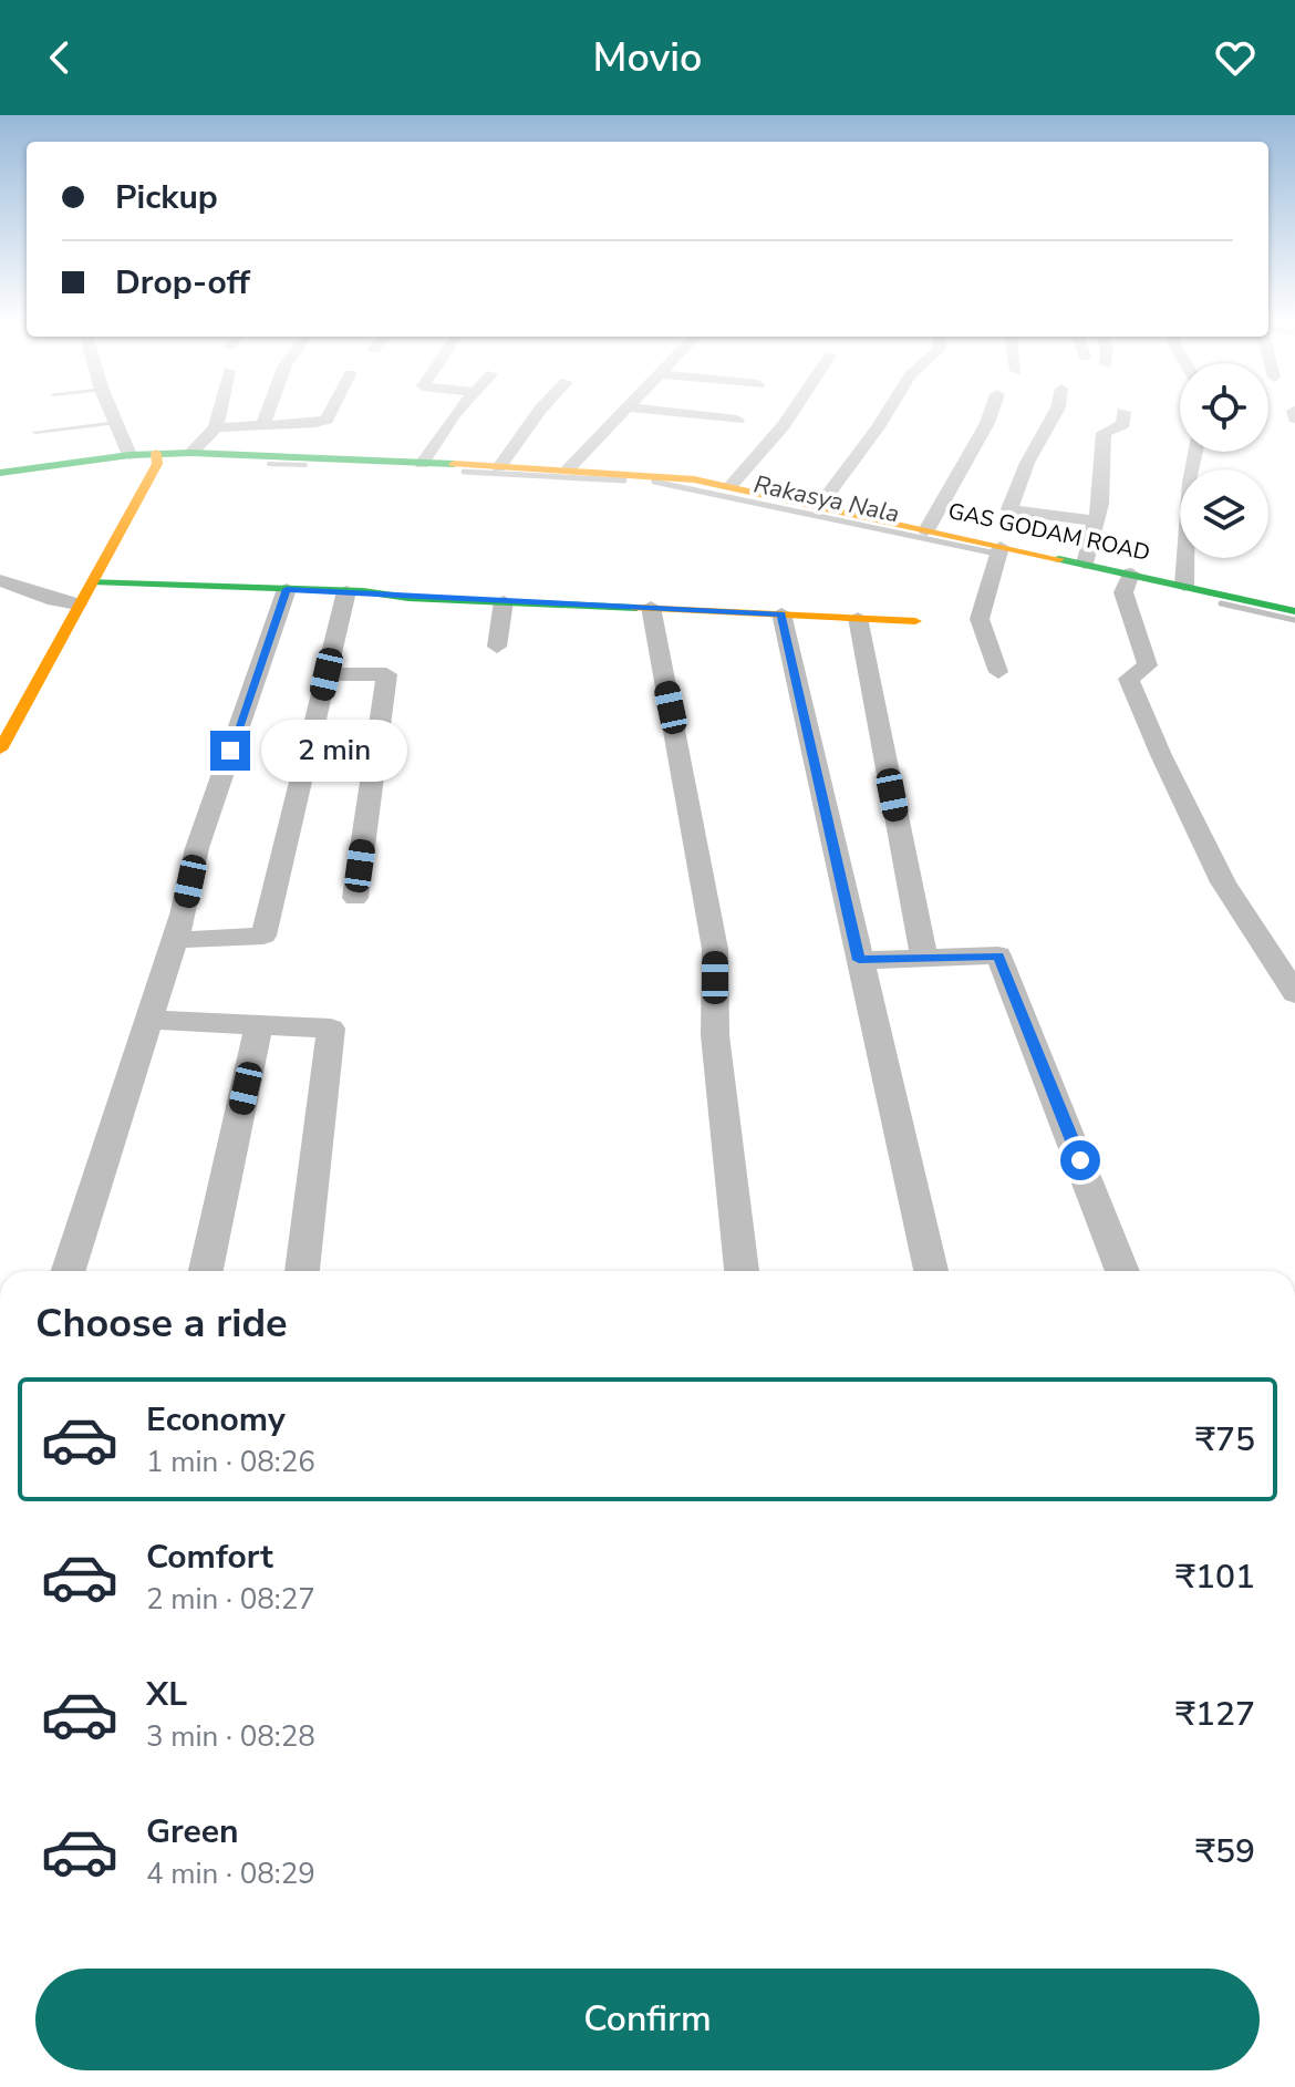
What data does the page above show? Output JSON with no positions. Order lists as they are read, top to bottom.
{
  "streets": {
    "main road": ["GAS GODAM ROAD"]
  },
  "water": ["Rakasya Nala"],
  "page": {
    "header": "Movio",
    "banner": ["Pickup", "Drop-off"],
    "bubble": "2 min",
    "heading": "Choose a ride",
    "list": [
      {
        "name": "Economy",
        "note": "1 min · 08:26",
        "value": "₹75"
      },
      {
        "name": "Comfort",
        "note": "2 min · 08:27",
        "value": "₹101"
      },
      {
        "name": "XL",
        "note": "3 min · 08:28",
        "value": "₹127"
      },
      {
        "name": "Green",
        "note": "4 min · 08:29",
        "value": "₹59"
      }
    ],
    "buttons": "Confirm"
  }
}
